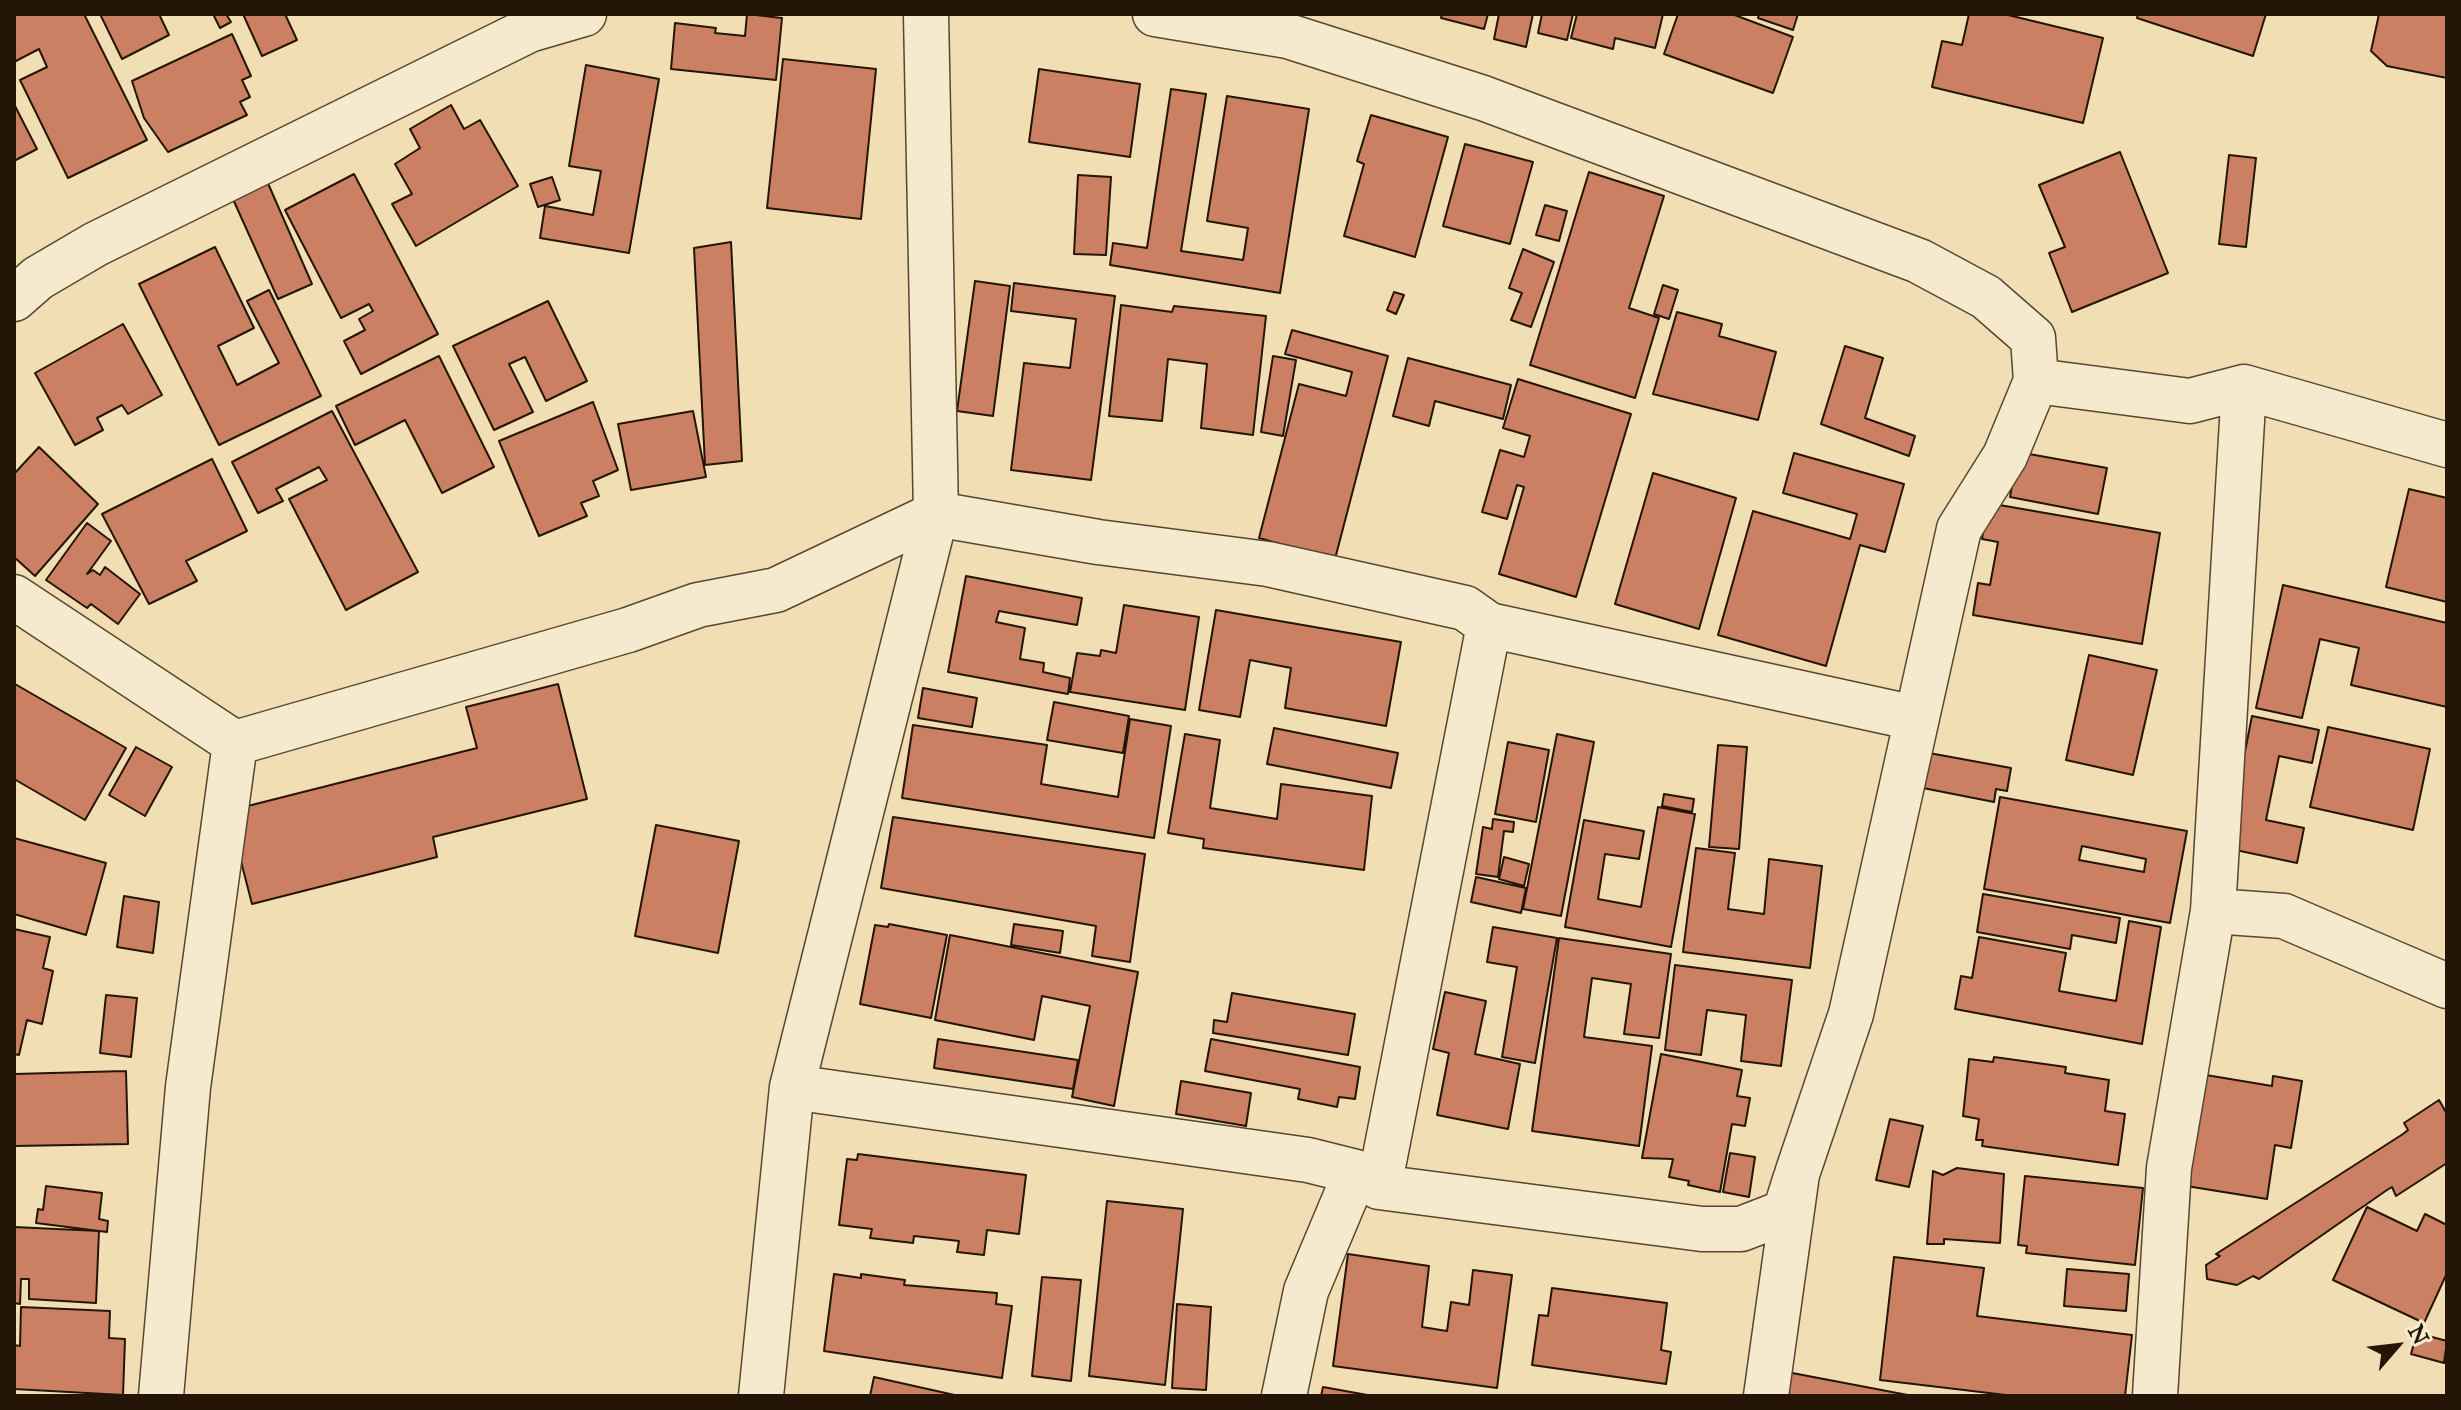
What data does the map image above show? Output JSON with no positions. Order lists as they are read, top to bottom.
{
  "north": "top right"
}
